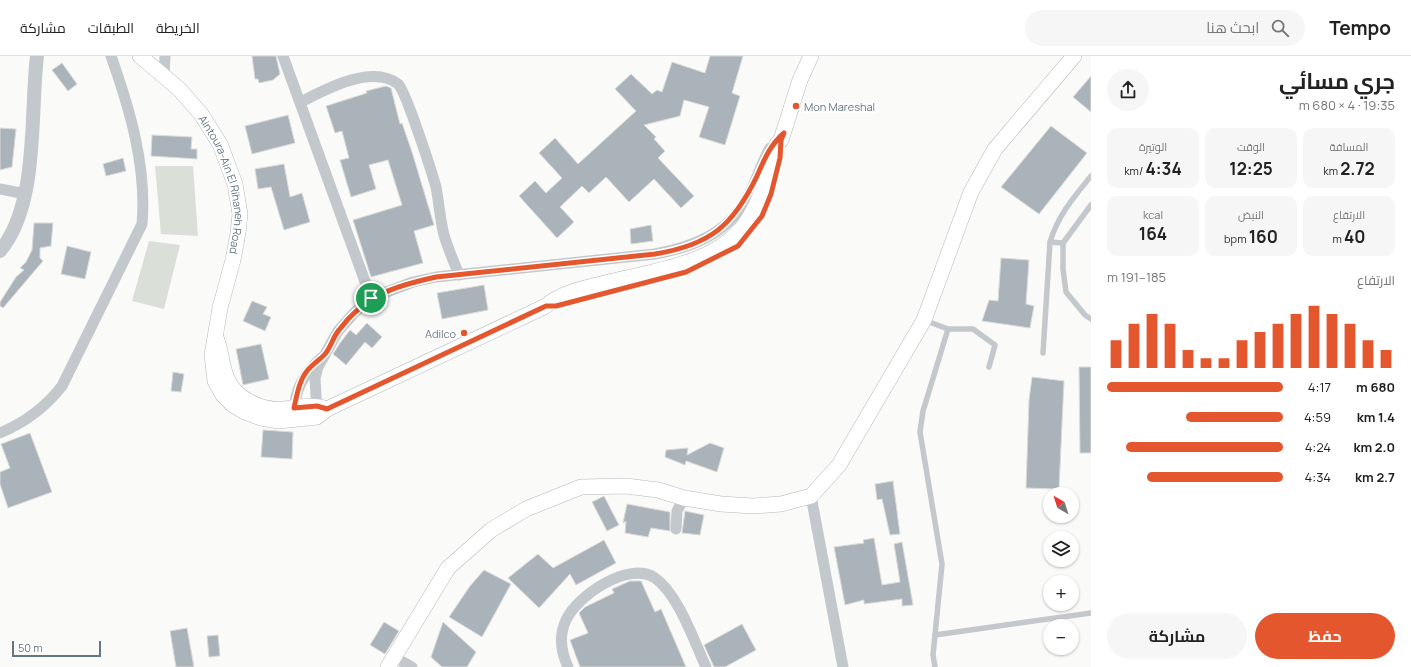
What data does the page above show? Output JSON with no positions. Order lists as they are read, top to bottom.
{
  "streets": {
    "main road": ["Aintoura-Ain El Rihaneh Road"]
  },
  "places": ["Mon Mareshal", "Adilco"],
  "scale_bar": "50 m",
  "north": "top left",
  "page": {
    "header": "Tempo",
    "search": "ابحث هنا",
    "nav": ["الخريطة", "الطبقات", "مشاركة"],
    "heading": ["جري مسائي", "19:35 · 4 × 680 m"],
    "stats": [
      ["المسافة", "2.72 km"],
      ["الوقت", "12:25"],
      ["الوتيرة", "4:34 /km"],
      ["الارتفاع", "40 m"],
      ["النبض", "160 bpm"],
      ["kcal", "164"]
    ],
    "chart": ["الارتفاع", "185–191 m"],
    "list": [
      {
        "name": "680 m",
        "note": "4:17"
      },
      {
        "name": "1.4 km",
        "note": "4:59"
      },
      {
        "name": "2.0 km",
        "note": "4:24"
      },
      {
        "name": "2.7 km",
        "note": "4:34"
      }
    ],
    "map_buttons": ["+", "−"],
    "buttons": ["حفظ", "مشاركة"],
    "scale": "50 m"
  }
}
